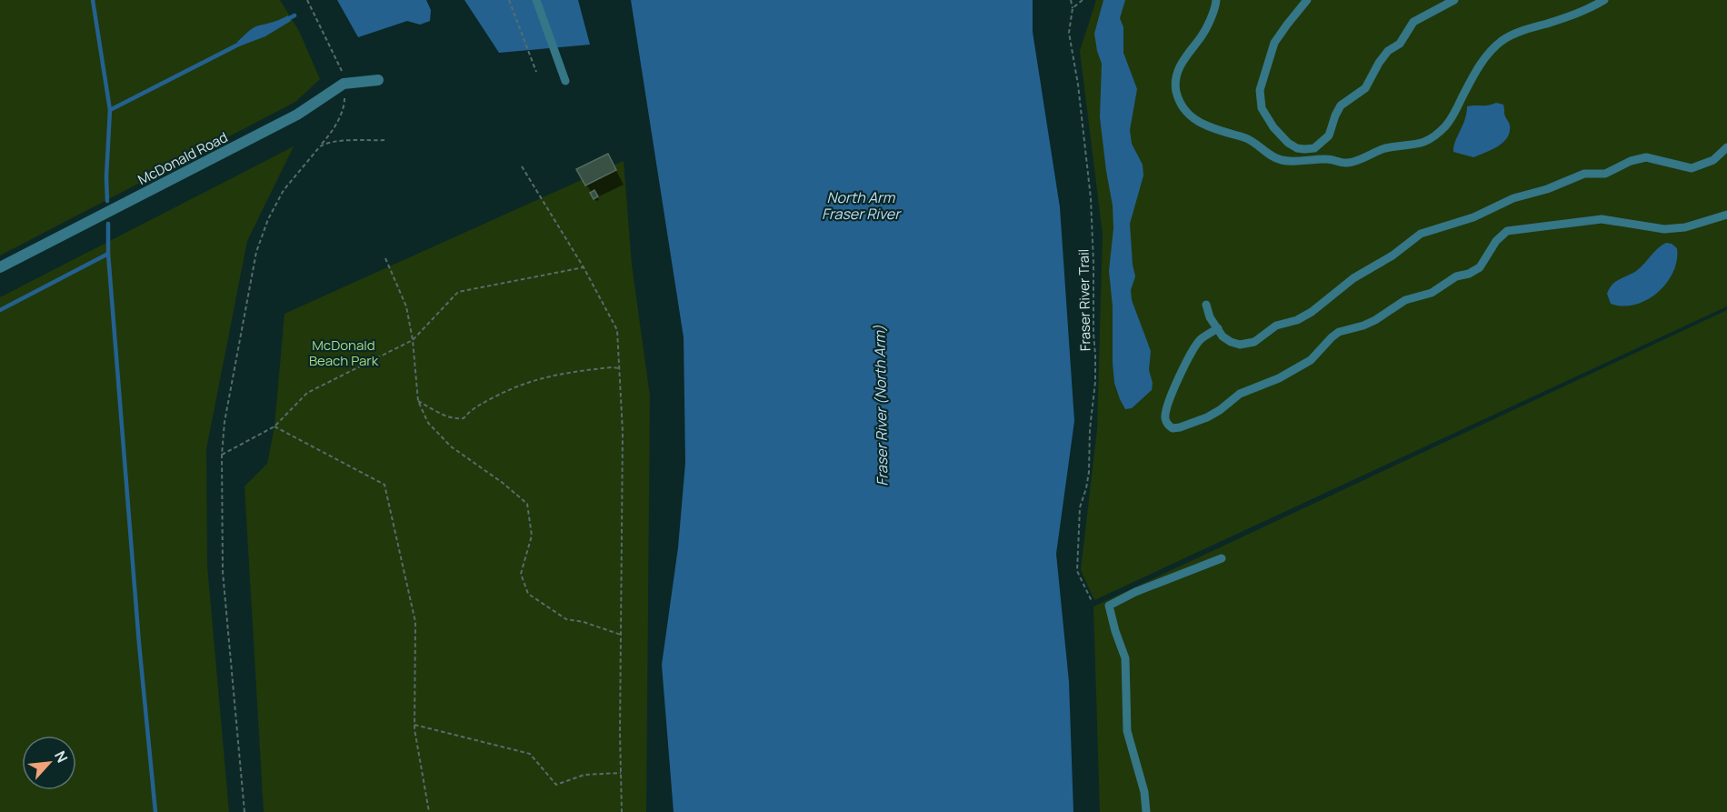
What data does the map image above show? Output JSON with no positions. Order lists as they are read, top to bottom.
{
  "streets": {
    "street": ["McDonald Road"],
    "path": ["Fraser River Trail"]
  },
  "water": ["North Arm Fraser River", "Fraser River (North Arm)"],
  "parks": ["McDonald Beach Park"],
  "north": "top right"
}
